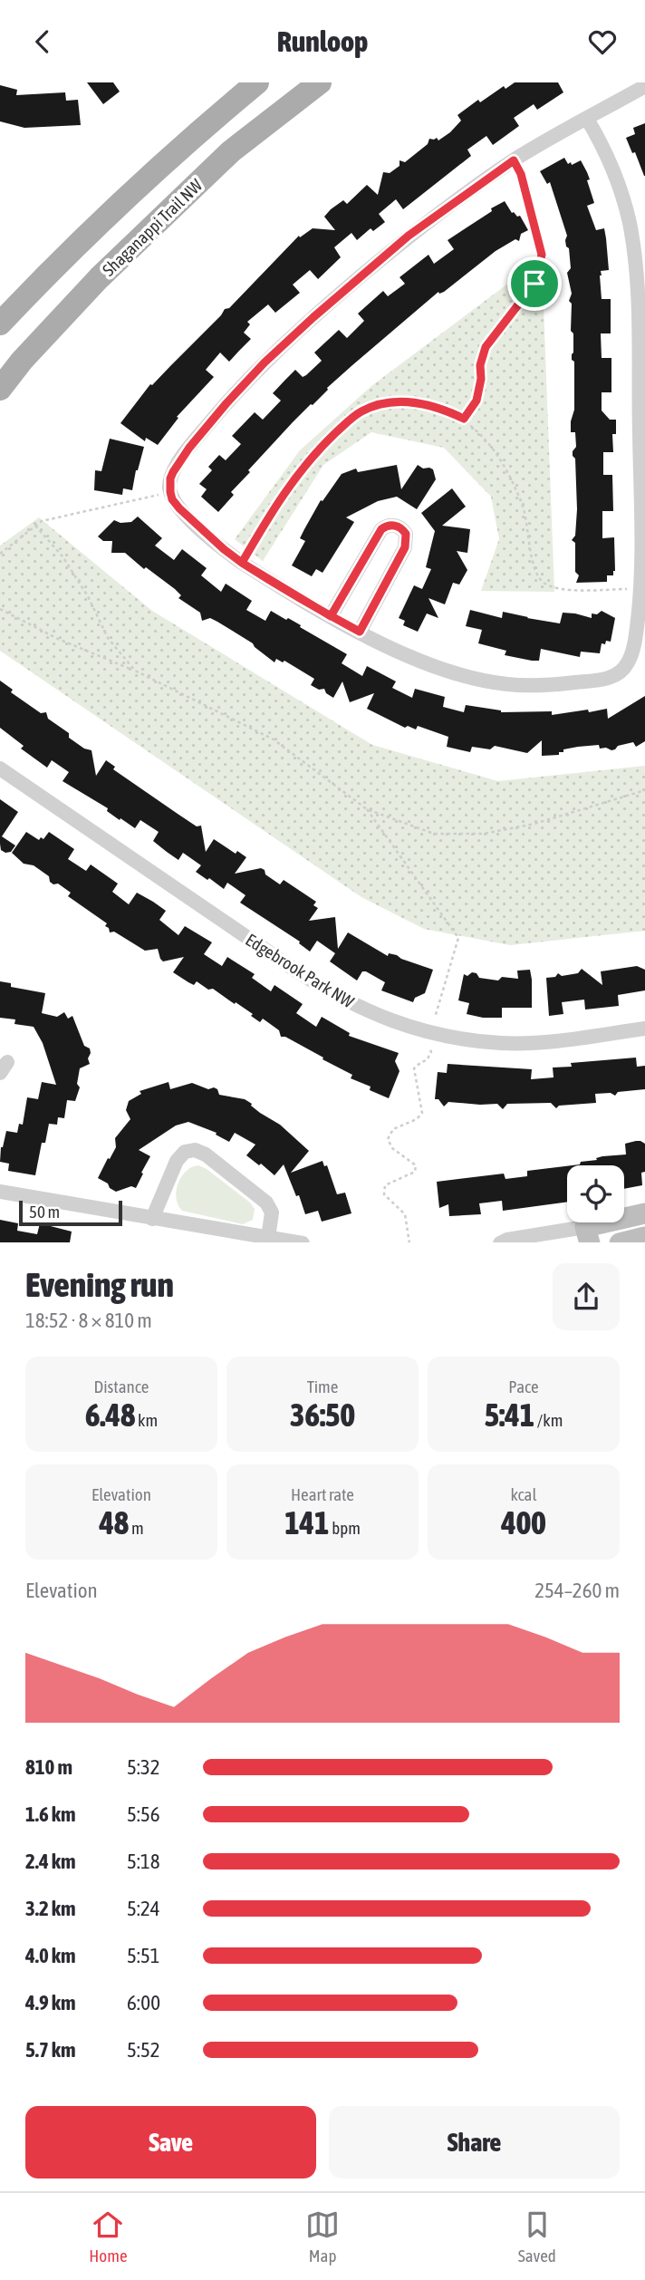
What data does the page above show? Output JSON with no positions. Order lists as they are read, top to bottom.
{
  "streets": {
    "main road": ["Shaganappi Trail NW"],
    "street": ["Edgebrook Park NW"]
  },
  "scale_bar": "50 m",
  "page": {
    "header": "Runloop",
    "scale": "50 m",
    "heading": ["Evening run", "18:52 · 8 × 810 m"],
    "stats": [
      ["Distance", "6.48 km"],
      ["Time", "36:50"],
      ["Pace", "5:41 /km"],
      ["Elevation", "48 m"],
      ["Heart rate", "141 bpm"],
      ["kcal", "400"]
    ],
    "chart": ["Elevation", "254–260 m"],
    "list": [
      {
        "name": "810 m",
        "note": "5:32"
      },
      {
        "name": "1.6 km",
        "note": "5:56"
      },
      {
        "name": "2.4 km",
        "note": "5:18"
      },
      {
        "name": "3.2 km",
        "note": "5:24"
      },
      {
        "name": "4.0 km",
        "note": "5:51"
      },
      {
        "name": "4.9 km",
        "note": "6:00"
      },
      {
        "name": "5.7 km",
        "note": "5:52"
      }
    ],
    "buttons": ["Save", "Share"],
    "tabs": ["Home", "Map", "Saved"]
  }
}
